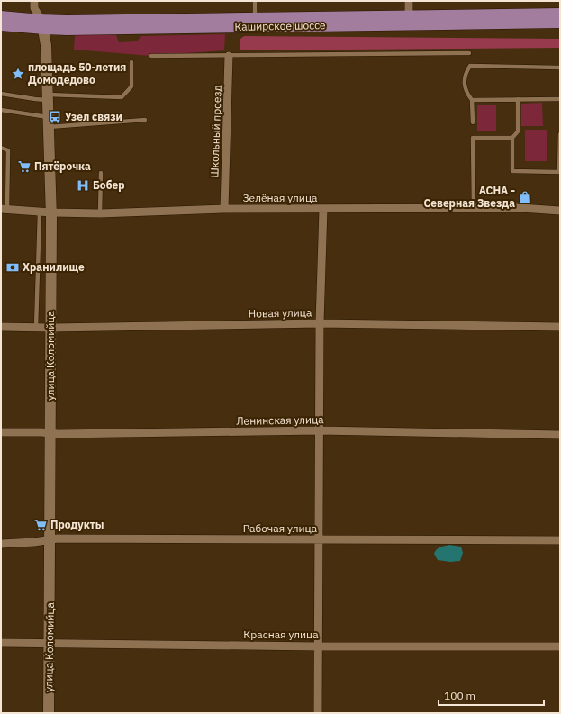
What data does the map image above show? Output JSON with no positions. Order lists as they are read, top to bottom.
{
  "streets": {
    "main road": ["Каширское шоссе", "улица Коломийца"],
    "street": [
      "Школьный проезд",
      "Зелёная улица",
      "Новая улица",
      "Ленинская улица",
      "Рабочая улица",
      "Красная улица"
    ]
  },
  "crossings": [
    ["Каширское шоссе", "улица Коломийца"],
    ["Школьный проезд", "Зелёная улица"],
    ["Зелёная улица", "улица Коломийца"],
    ["Новая улица", "улица Коломийца"],
    ["улица Коломийца", "Ленинская улица"],
    ["улица Коломийца", "Рабочая улица"],
    ["улица Коломийца", "Красная улица"]
  ],
  "places": {
    "place": ["площадь 50-летия Домодедово"],
    "bus stop": ["Узел связи"],
    "supermarket": ["Пятёрочка", "Продукты"],
    "hospital": ["Бобер"],
    "shop": ["АСНА - Северная Звезда"],
    "bank": ["Хранилище"]
  },
  "scale_bar": "100 m"
}
